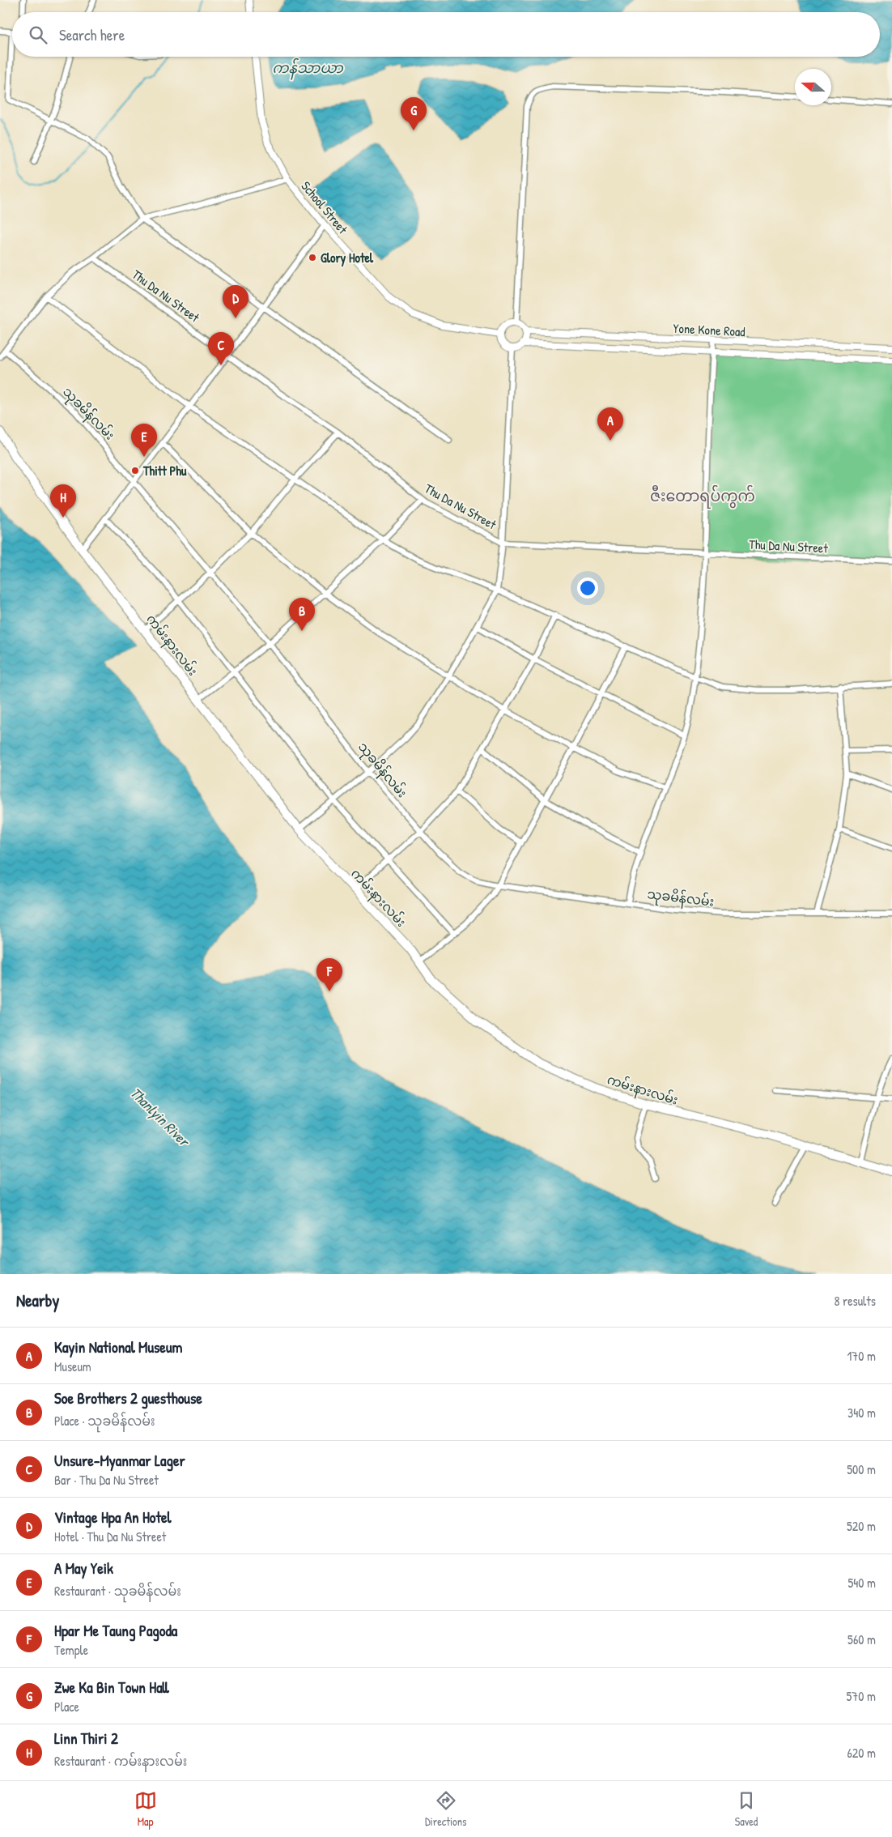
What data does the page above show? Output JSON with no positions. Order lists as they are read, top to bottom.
{
  "streets": {
    "main road": ["ကမ်းနားလမ်း"],
    "street": [
      "School Street",
      "Thu Da Nu Street",
      "Yone Kone Road",
      "သုခမိန်လမ်း"
    ]
  },
  "crossings": [
    ["School Street", "Yone Kone Road"]
  ],
  "districts": ["ဇီးတောရပ်ကွက်"],
  "water": ["ကန်သာယာ", "Thanlyin River"],
  "places": ["Glory Hotel", "Thitt Phu"],
  "north": "left",
  "page": {
    "search": "Search here",
    "pins": [
      "G",
      "D",
      "C",
      "A",
      "E",
      "H",
      "B",
      "F"
    ],
    "heading": ["Nearby", "8 results"],
    "list": [
      {
        "mark": "A",
        "name": "Kayin National Museum",
        "note": "Museum",
        "value": "170 m"
      },
      {
        "mark": "B",
        "name": "Soe Brothers 2 guesthouse",
        "note": "Place · သုခမိန်လမ်း",
        "value": "340 m"
      },
      {
        "mark": "C",
        "name": "Unsure-Myanmar Lager",
        "note": "Bar · Thu Da Nu Street",
        "value": "500 m"
      },
      {
        "mark": "D",
        "name": "Vintage Hpa An Hotel",
        "note": "Hotel · Thu Da Nu Street",
        "value": "520 m"
      },
      {
        "mark": "E",
        "name": "A May Yeik",
        "note": "Restaurant · သုခမိန်လမ်း",
        "value": "540 m"
      },
      {
        "mark": "F",
        "name": "Hpar Me Taung Pagoda",
        "note": "Temple",
        "value": "560 m"
      },
      {
        "mark": "G",
        "name": "Zwe Ka Bin Town Hall",
        "note": "Place",
        "value": "570 m"
      },
      {
        "mark": "H",
        "name": "Linn Thiri 2",
        "note": "Restaurant · ကမ်းနားလမ်း",
        "value": "620 m"
      }
    ],
    "nav": ["Map", "Directions", "Saved"]
  }
}
